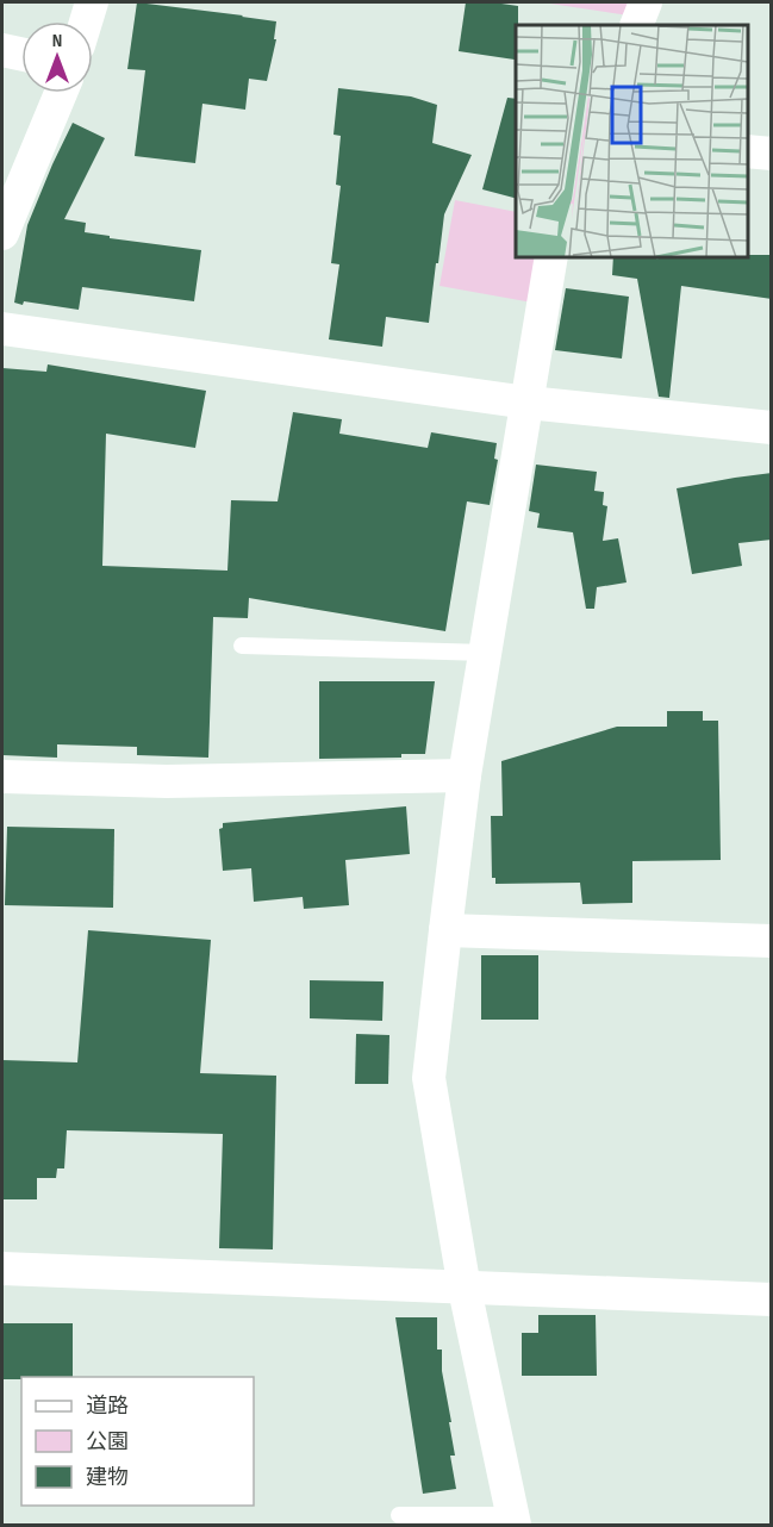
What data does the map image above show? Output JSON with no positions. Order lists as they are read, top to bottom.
{
  "legend": ["道路", "公園", "建物"],
  "north": "top"
}
